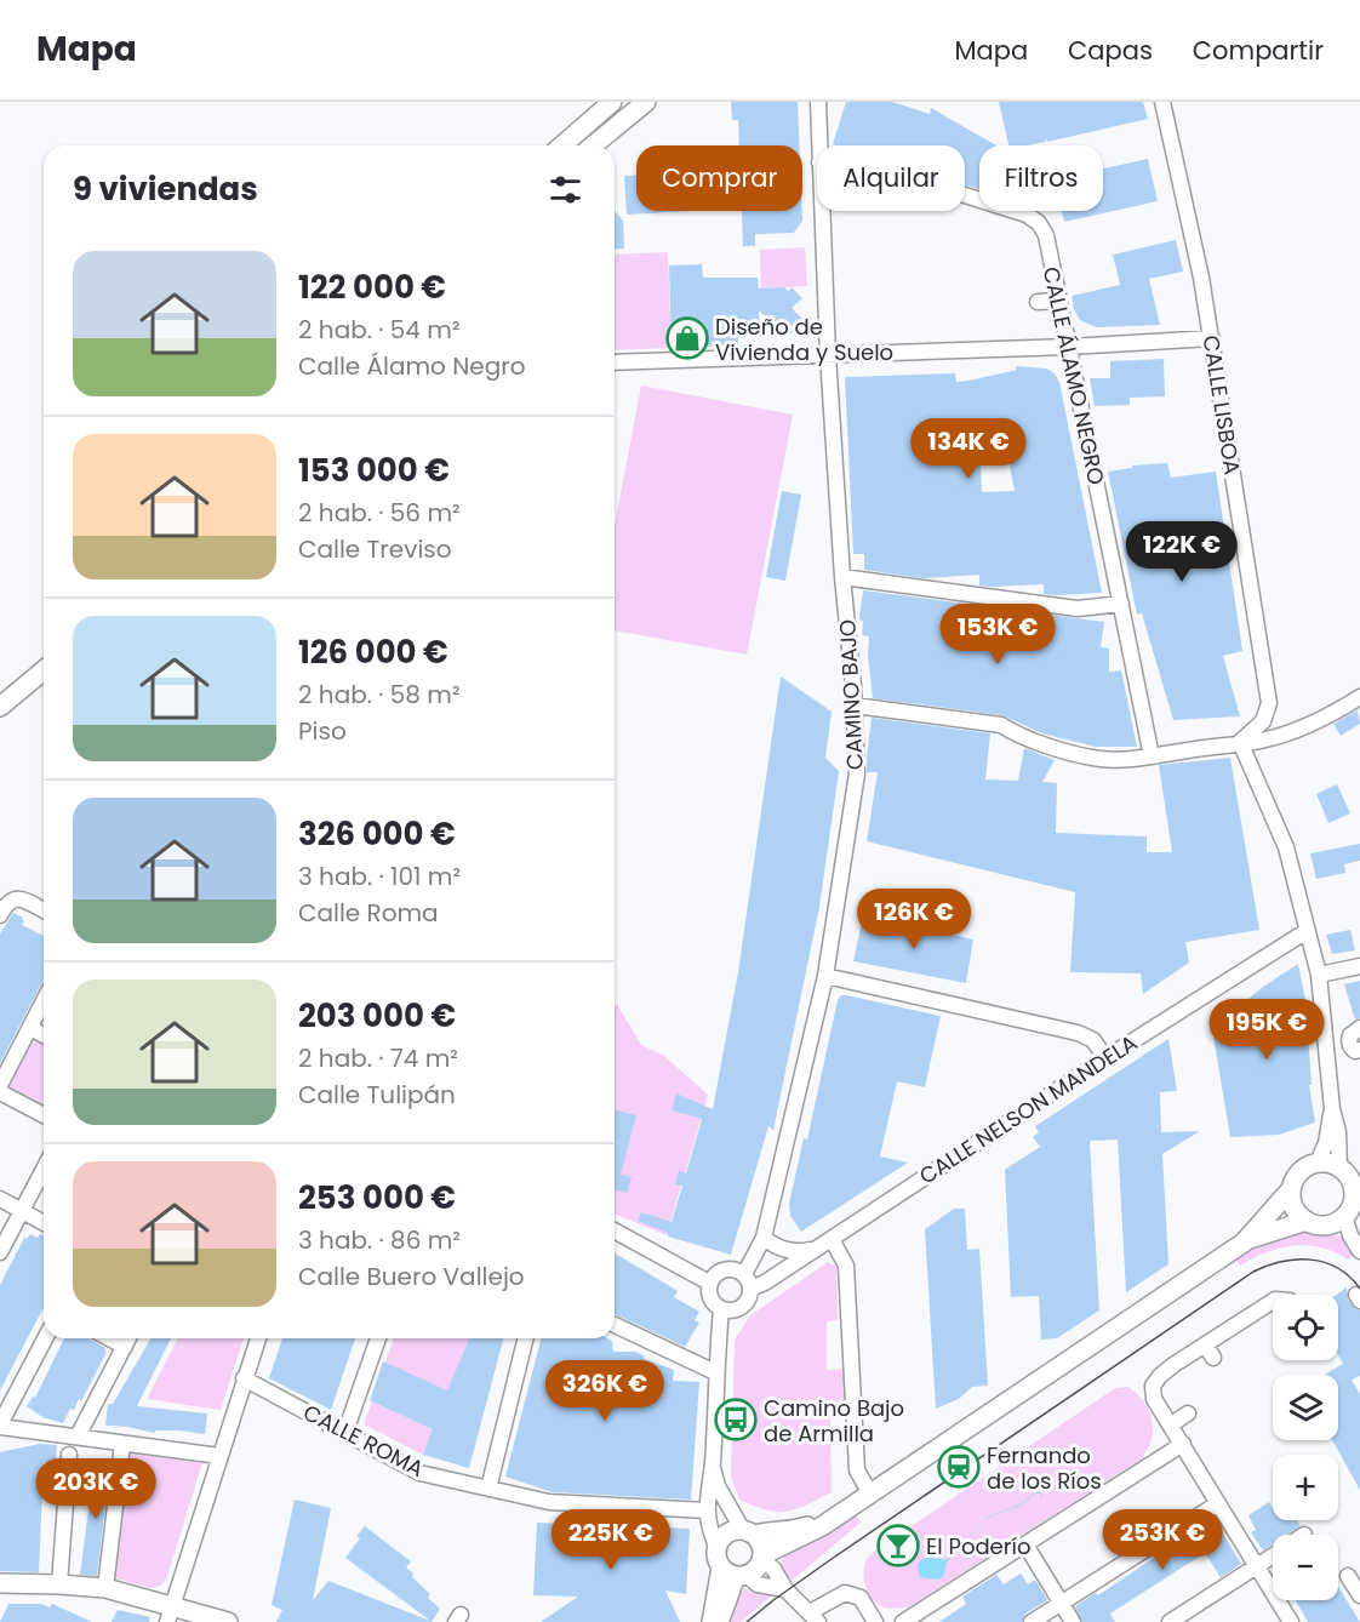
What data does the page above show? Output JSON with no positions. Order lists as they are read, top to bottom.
{
  "streets": {
    "street": [
      "CALLE ÁLAMO NEGRO",
      "CALLE LISBOA",
      "CAMINO BAJO",
      "CALLE NELSON MANDELA",
      "CALLE ROMA"
    ]
  },
  "crossings": [
    ["CAMINO BAJO", "CALLE NELSON MANDELA"]
  ],
  "places": {
    "shop": ["Diseño de Vivienda y Suelo"],
    "bus stop": ["Camino Bajo de Armilla"],
    "station": ["Fernando de los Ríos"],
    "bar": ["El Poderío"]
  },
  "page": {
    "header": "Mapa",
    "nav": ["Mapa", "Capas", "Compartir"],
    "chip": ["Comprar", "Alquilar", "Filtros"],
    "heading": "9 viviendas",
    "list": [
      {
        "name": "122 000 €",
        "note": "2 hab. · 54 m² · Calle Álamo Negro"
      },
      {
        "name": "153 000 €",
        "note": "2 hab. · 56 m² · Calle Treviso"
      },
      {
        "name": "126 000 €",
        "note": "2 hab. · 58 m² · Piso"
      },
      {
        "name": "326 000 €",
        "note": "3 hab. · 101 m² · Calle Roma"
      },
      {
        "name": "203 000 €",
        "note": "2 hab. · 74 m² · Calle Tulipán"
      },
      {
        "name": "253 000 €",
        "note": "3 hab. · 86 m² · Calle Buero Vallejo"
      }
    ],
    "price": [
      "134K €",
      "122K €",
      "153K €",
      "126K €",
      "195K €",
      "326K €",
      "203K €",
      "225K €",
      "253K €"
    ],
    "map_buttons": ["+", "−"]
  }
}
